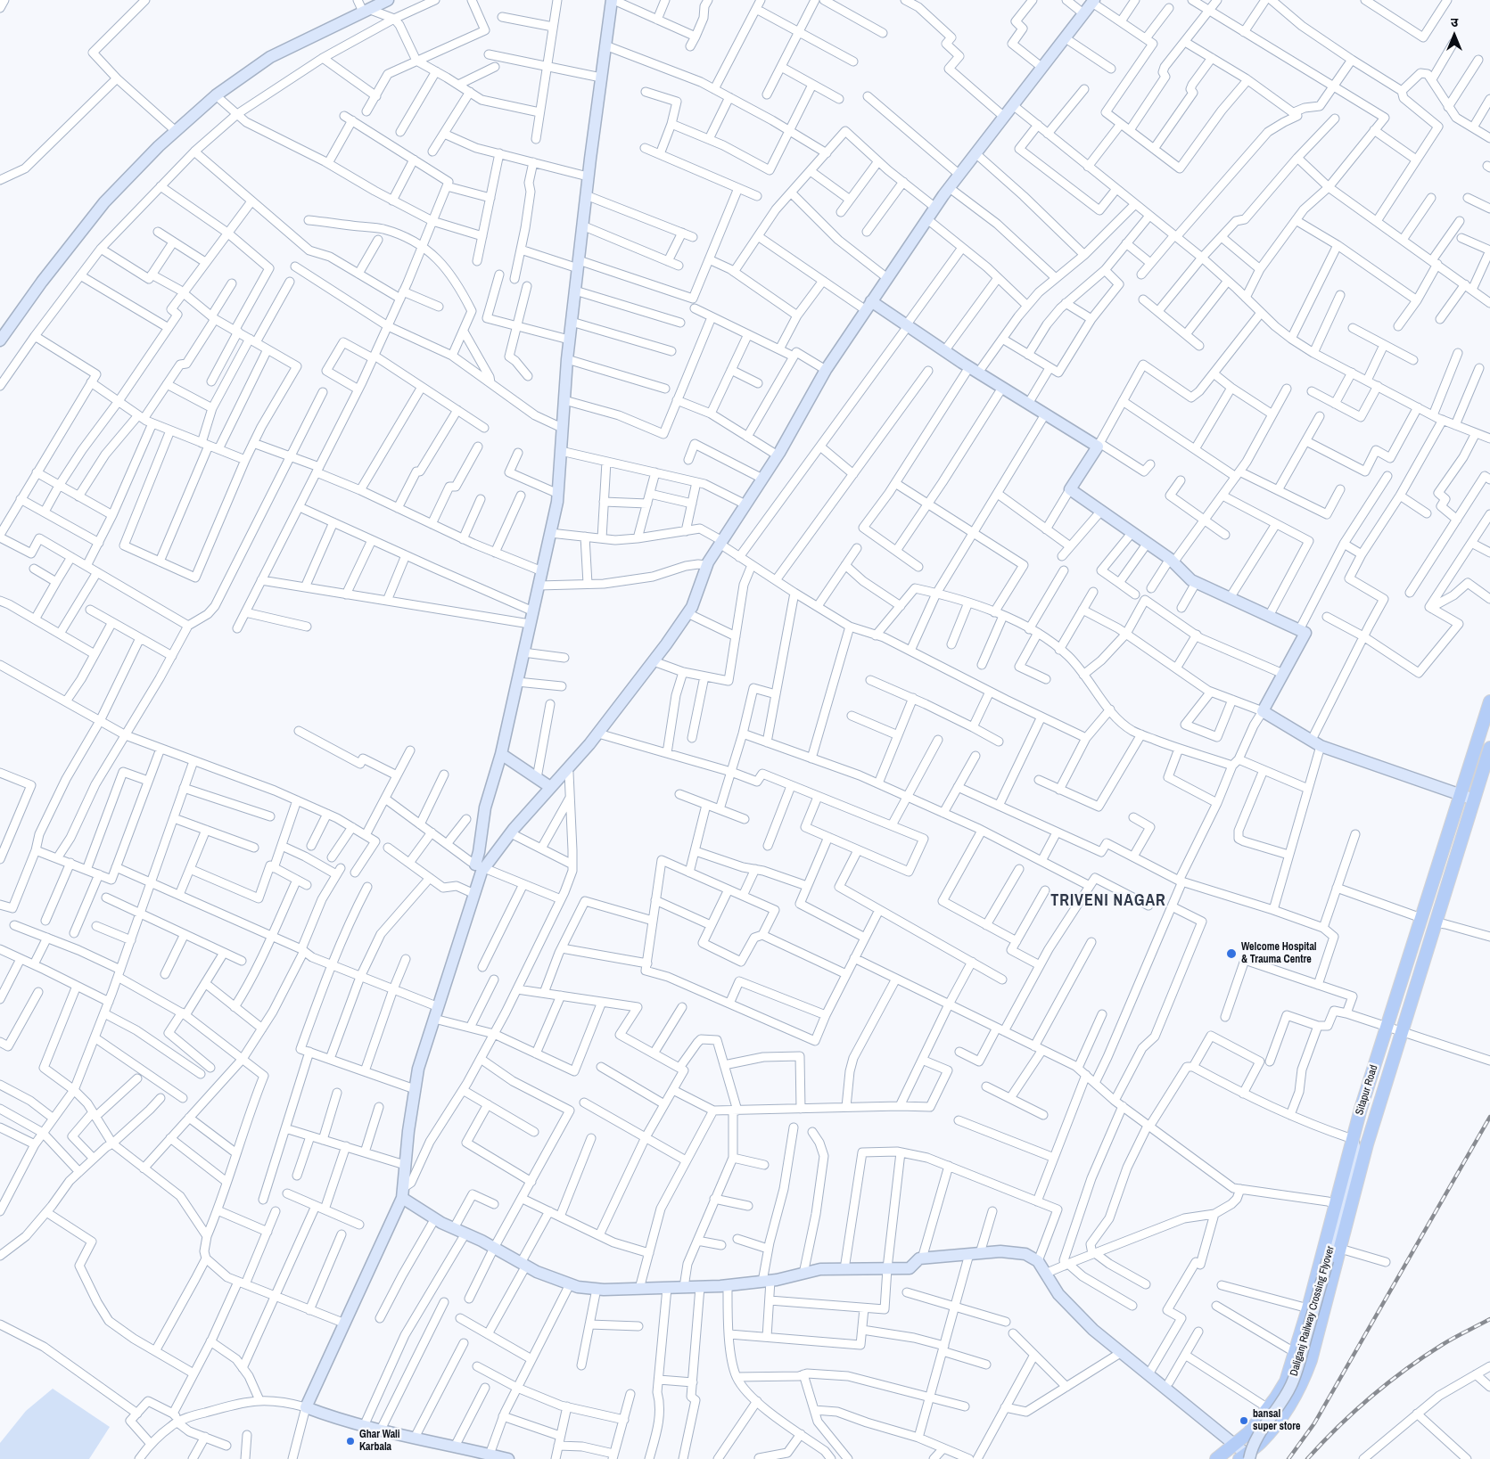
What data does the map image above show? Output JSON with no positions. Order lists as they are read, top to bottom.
{
  "streets": {
    "main road": ["Sitapur Road"],
    "street": ["Daliganj Railway Crossing Flyover"]
  },
  "crossings": [
    ["Sitapur Road", "Daliganj Railway Crossing Flyover"]
  ],
  "districts": ["TRIVENI NAGAR"],
  "places": ["Welcome Hospital & Trauma Centre", "bansal super store", "Ghar Wali Karbala"],
  "north": "top"
}
